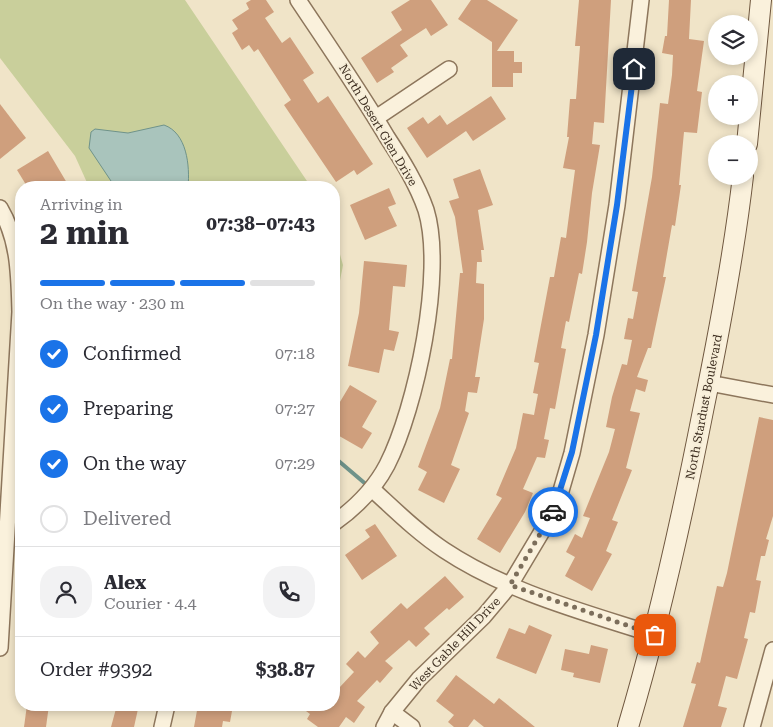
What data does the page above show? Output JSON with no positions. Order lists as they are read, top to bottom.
{
  "streets": {
    "street": ["North Desert Glen Drive", "North Stardust Boulevard", "West Gable Hill Drive"]
  },
  "page": {
    "map_buttons": ["+", "−"],
    "heading": ["2 min", "Arriving in", "07:38–07:43"],
    "panel": [
      "Alex",
      "Courier · 4.4",
      "Order #9392",
      "$38.87"
    ],
    "bar": "On the way · 230 m",
    "list": [
      ["Confirmed", "07:18"],
      ["Preparing", "07:27"],
      ["On the way", "07:29"],
      "Delivered"
    ]
  }
}
